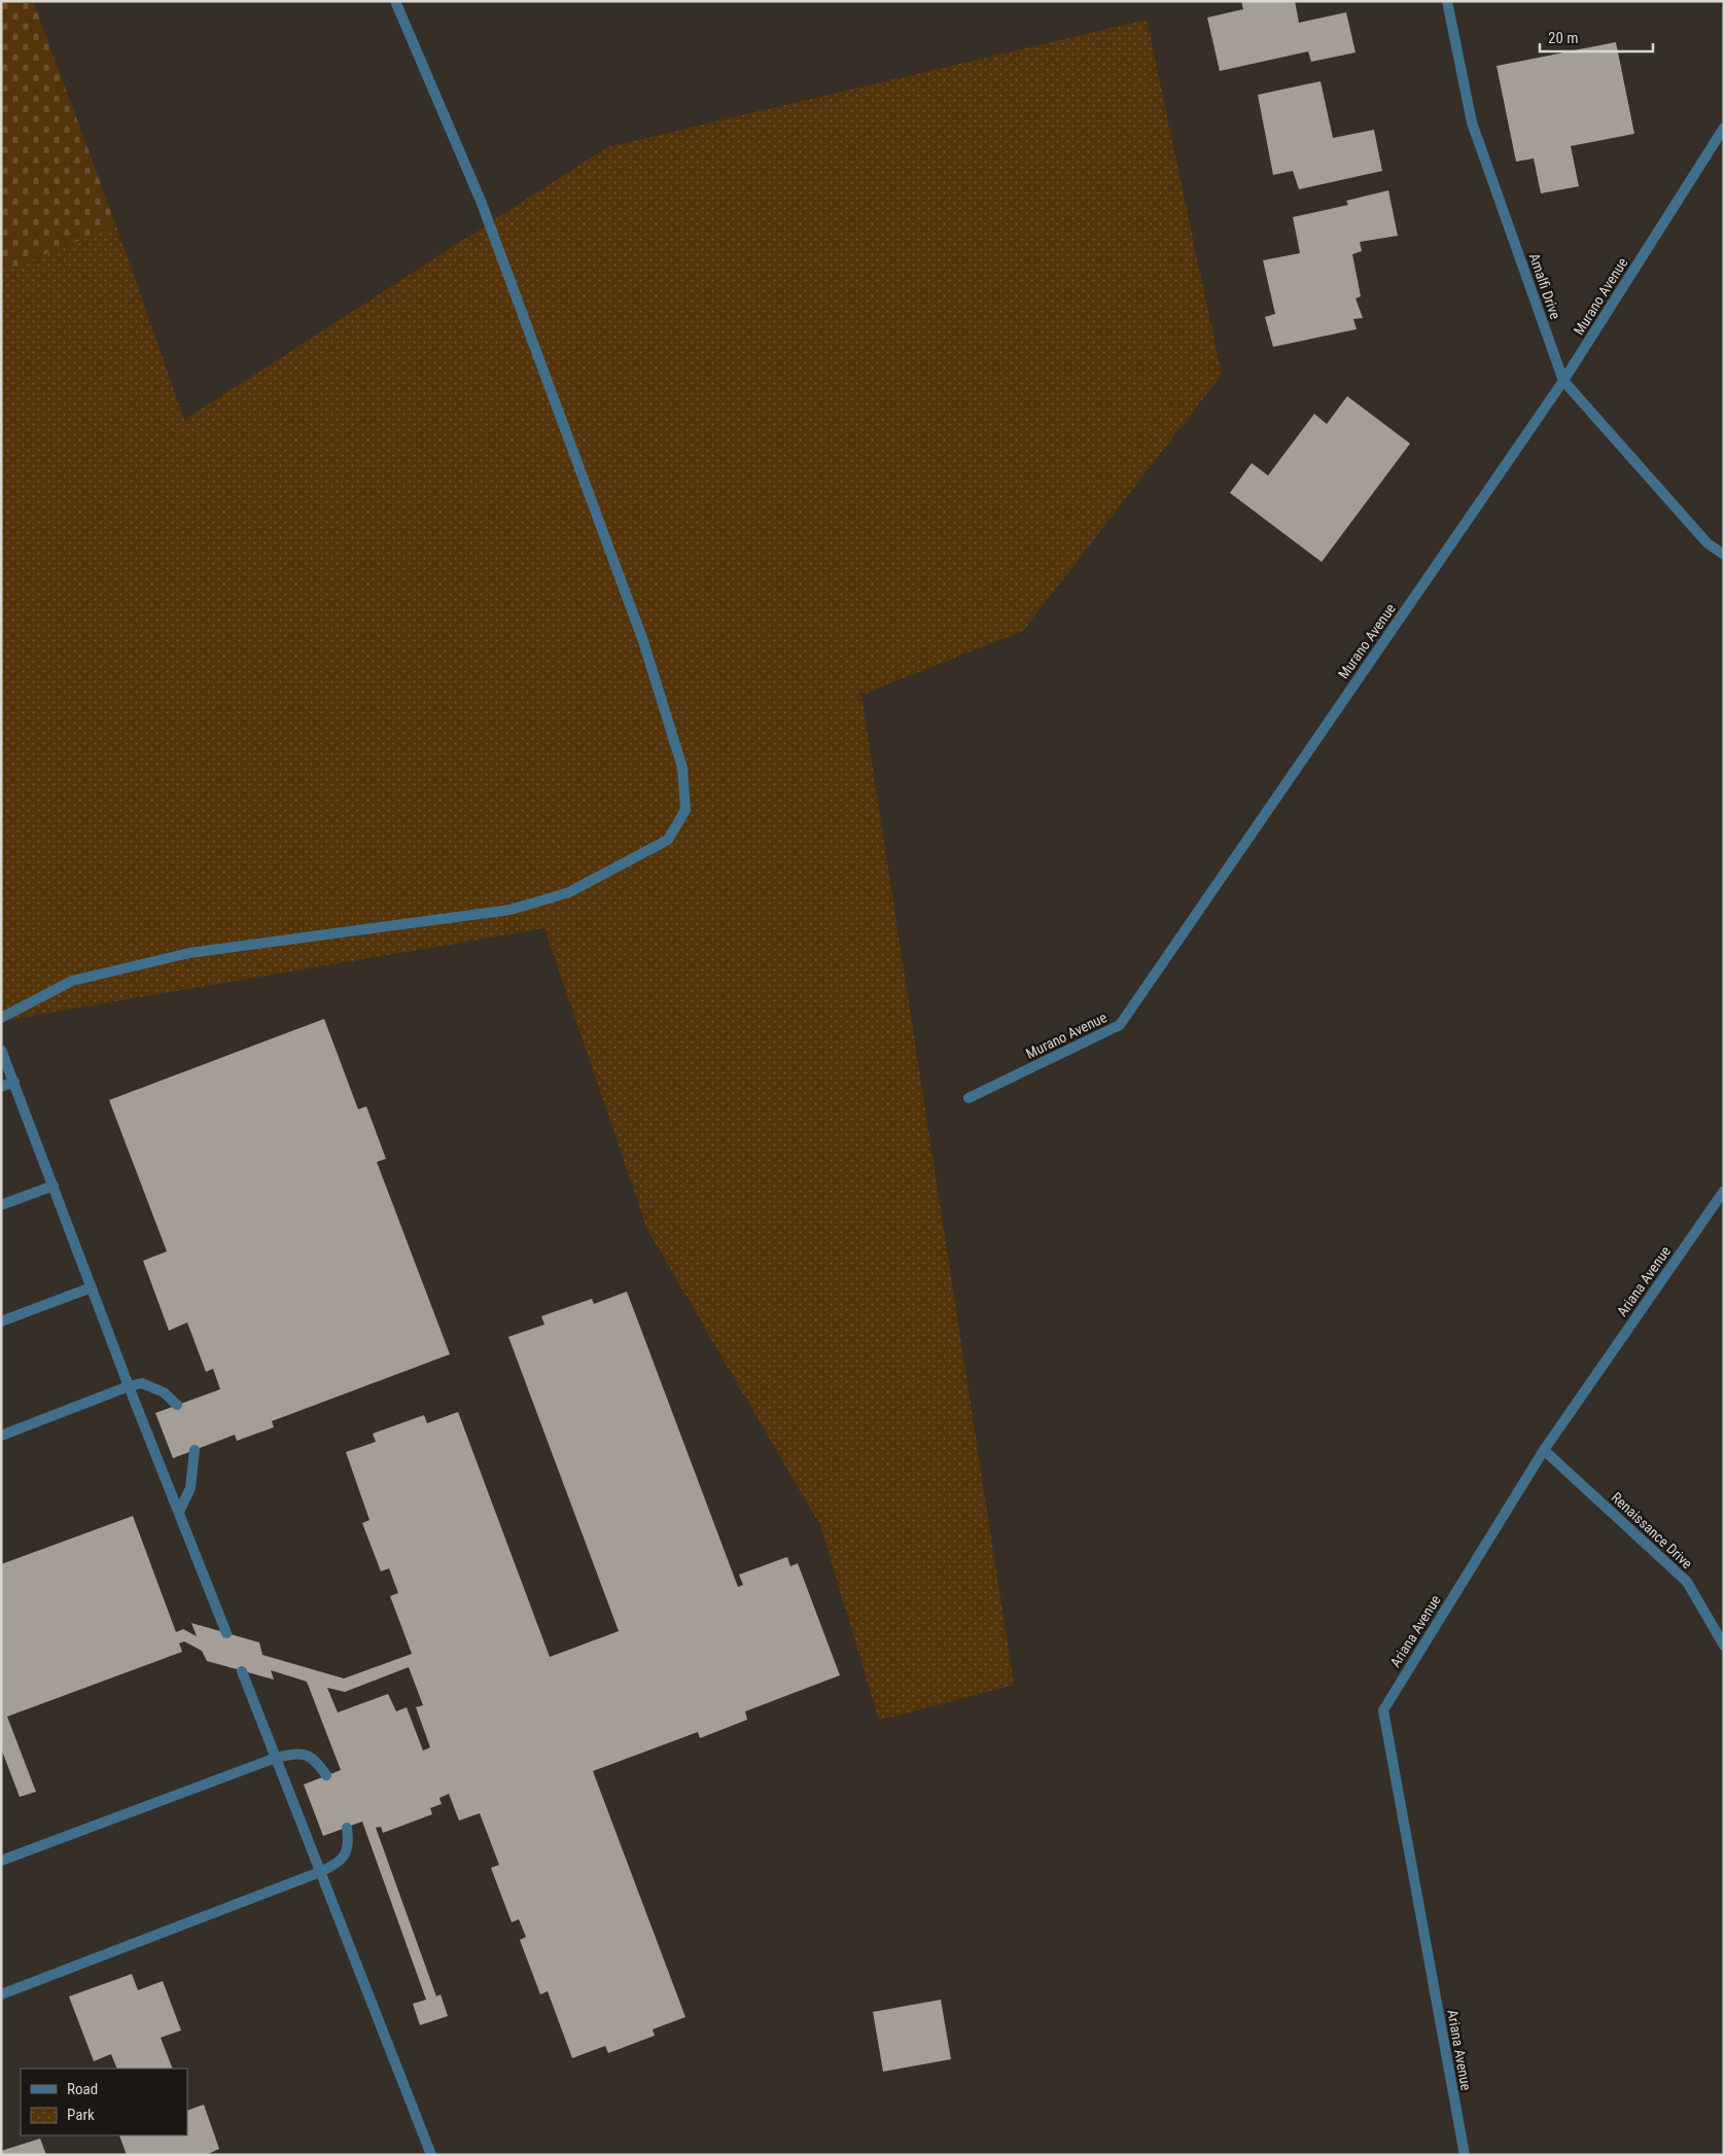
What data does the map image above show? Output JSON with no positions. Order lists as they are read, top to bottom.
{
  "streets": {
    "street": [
      "Amalfi Drive",
      "Murano Avenue",
      "Ariana Avenue",
      "Renaissance Drive"
    ]
  },
  "crossings": [
    ["Amalfi Drive", "Murano Avenue"],
    ["Ariana Avenue", "Renaissance Drive"]
  ],
  "legend": ["Road", "Park"],
  "scale_bar": "20 m"
}
